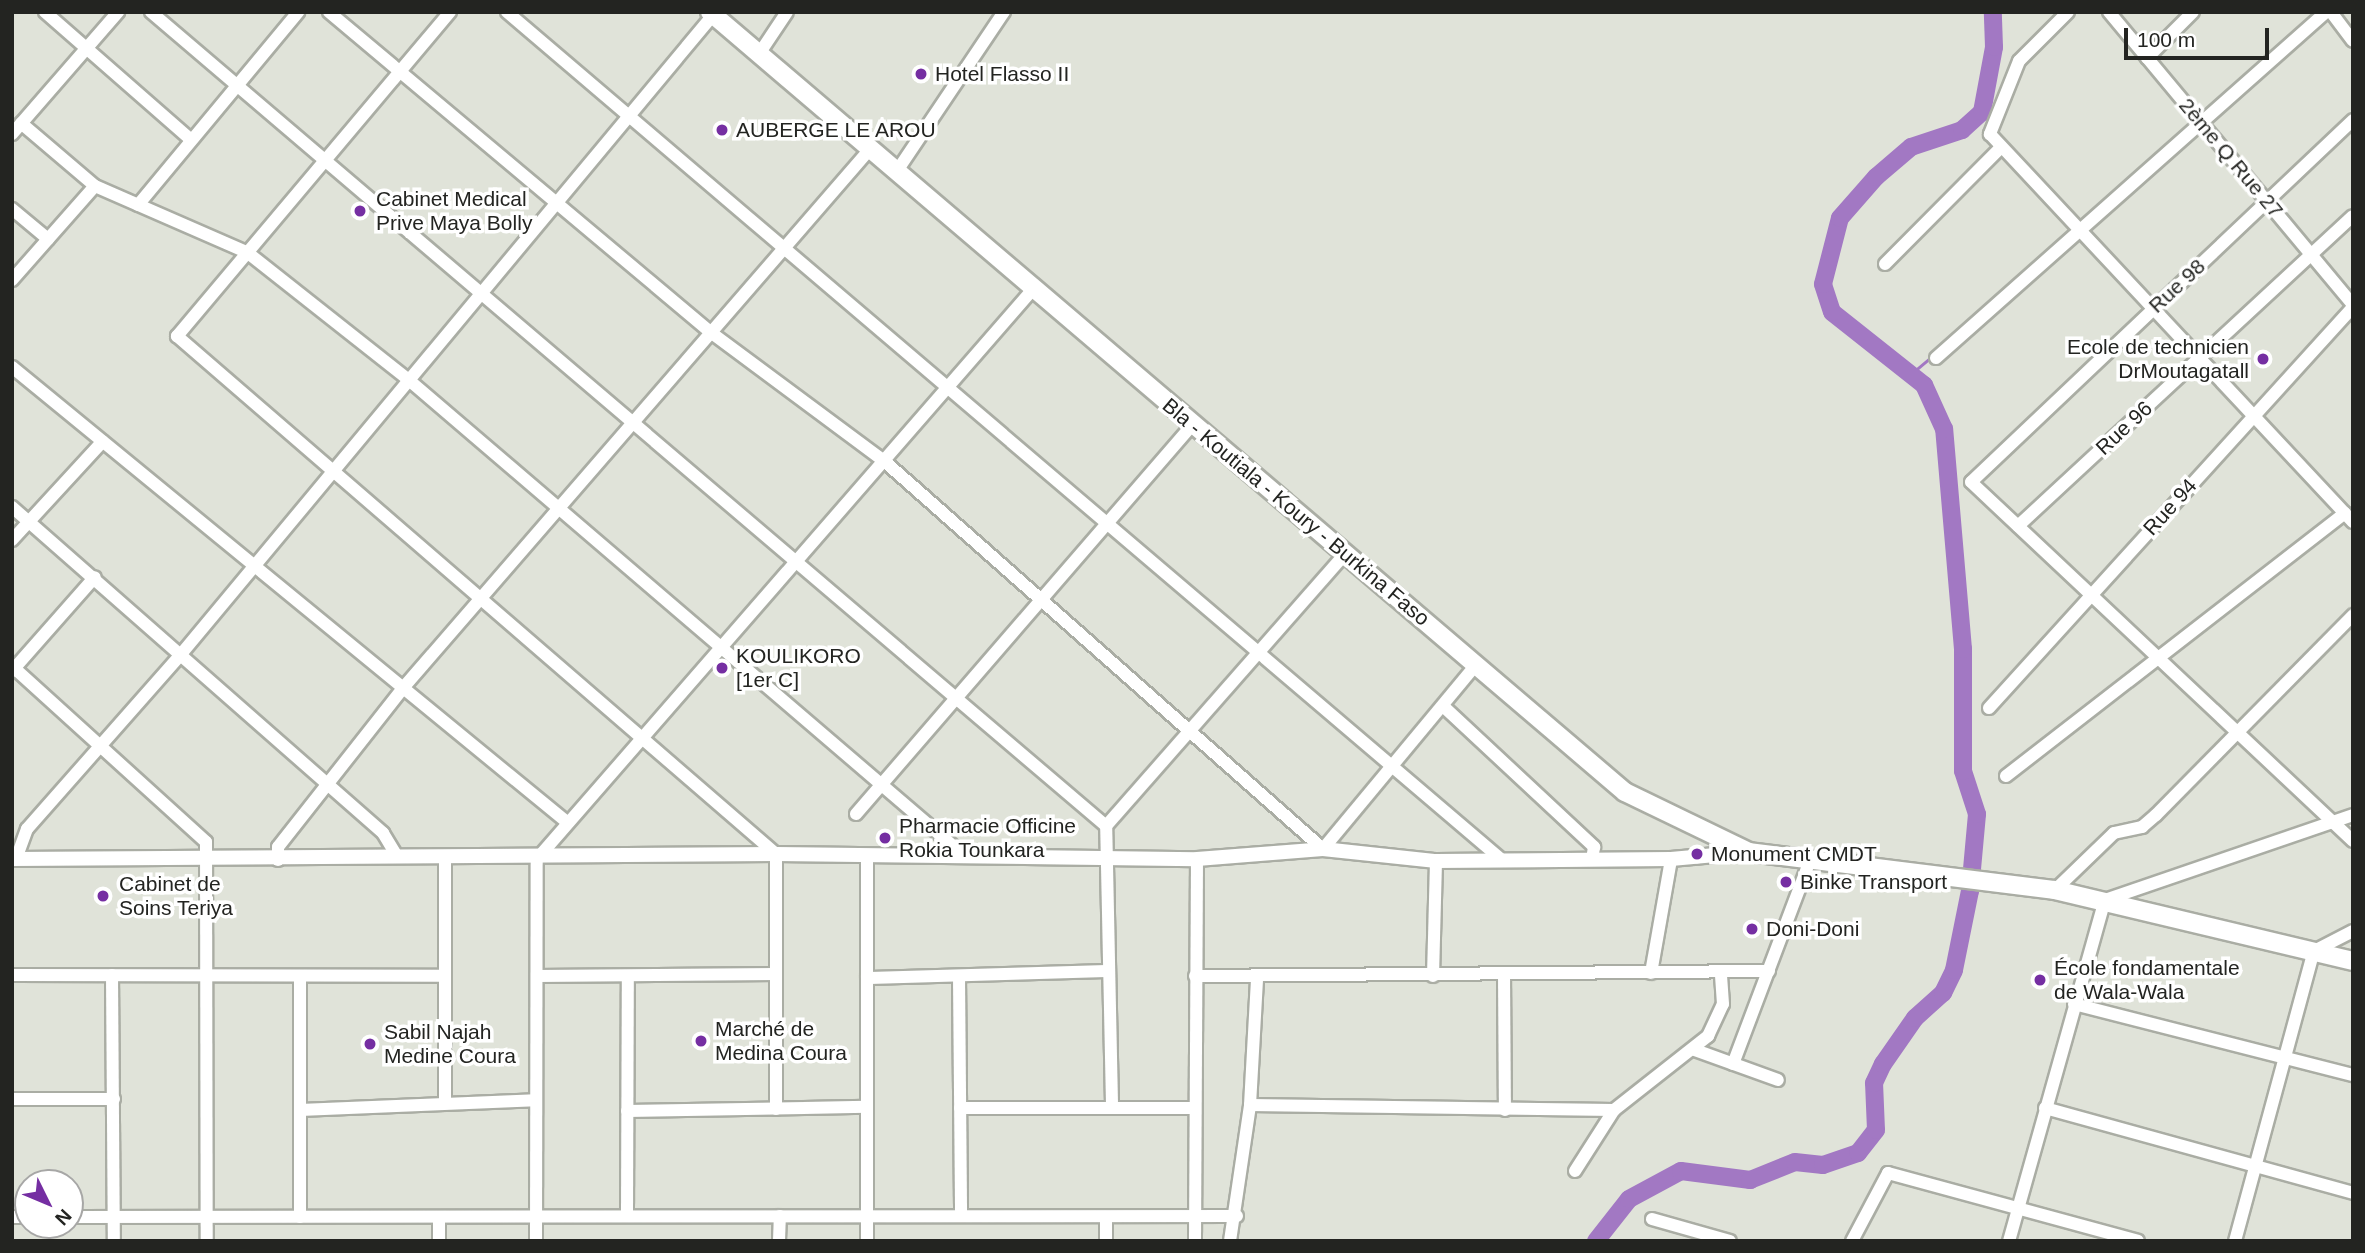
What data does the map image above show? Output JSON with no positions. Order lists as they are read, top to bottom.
{
  "streets": {
    "main road": ["Bla - Koutiala - Koury - Burkina Faso"],
    "street": [
      "2ème Q Rue 27",
      "Rue 98",
      "Rue 96",
      "Rue 94"
    ]
  },
  "crossings": [
    ["2ème Q Rue 27", "Rue 98"],
    ["2ème Q Rue 27", "Rue 96"],
    ["2ème Q Rue 27", "Rue 94"],
    ["Rue 98", "Rue 96"]
  ],
  "places": [
    "Hotel Flasso II",
    "AUBERGE LE AROU",
    "Cabinet Medical Prive Maya Bolly",
    "Ecole de technicien DrMoutagatall",
    "KOULIKORO [1er C]",
    "Pharmacie Officine Rokia Tounkara",
    "Monument CMDT",
    "Binke Transport",
    "Cabinet de Soins Teriya",
    "Doni-Doni",
    "École fondamentale de Wala-Wala",
    "Marché de Medina Coura",
    "Sabil Najah Medine Coura"
  ],
  "scale_bar": "100 m",
  "north": "bottom right"
}
